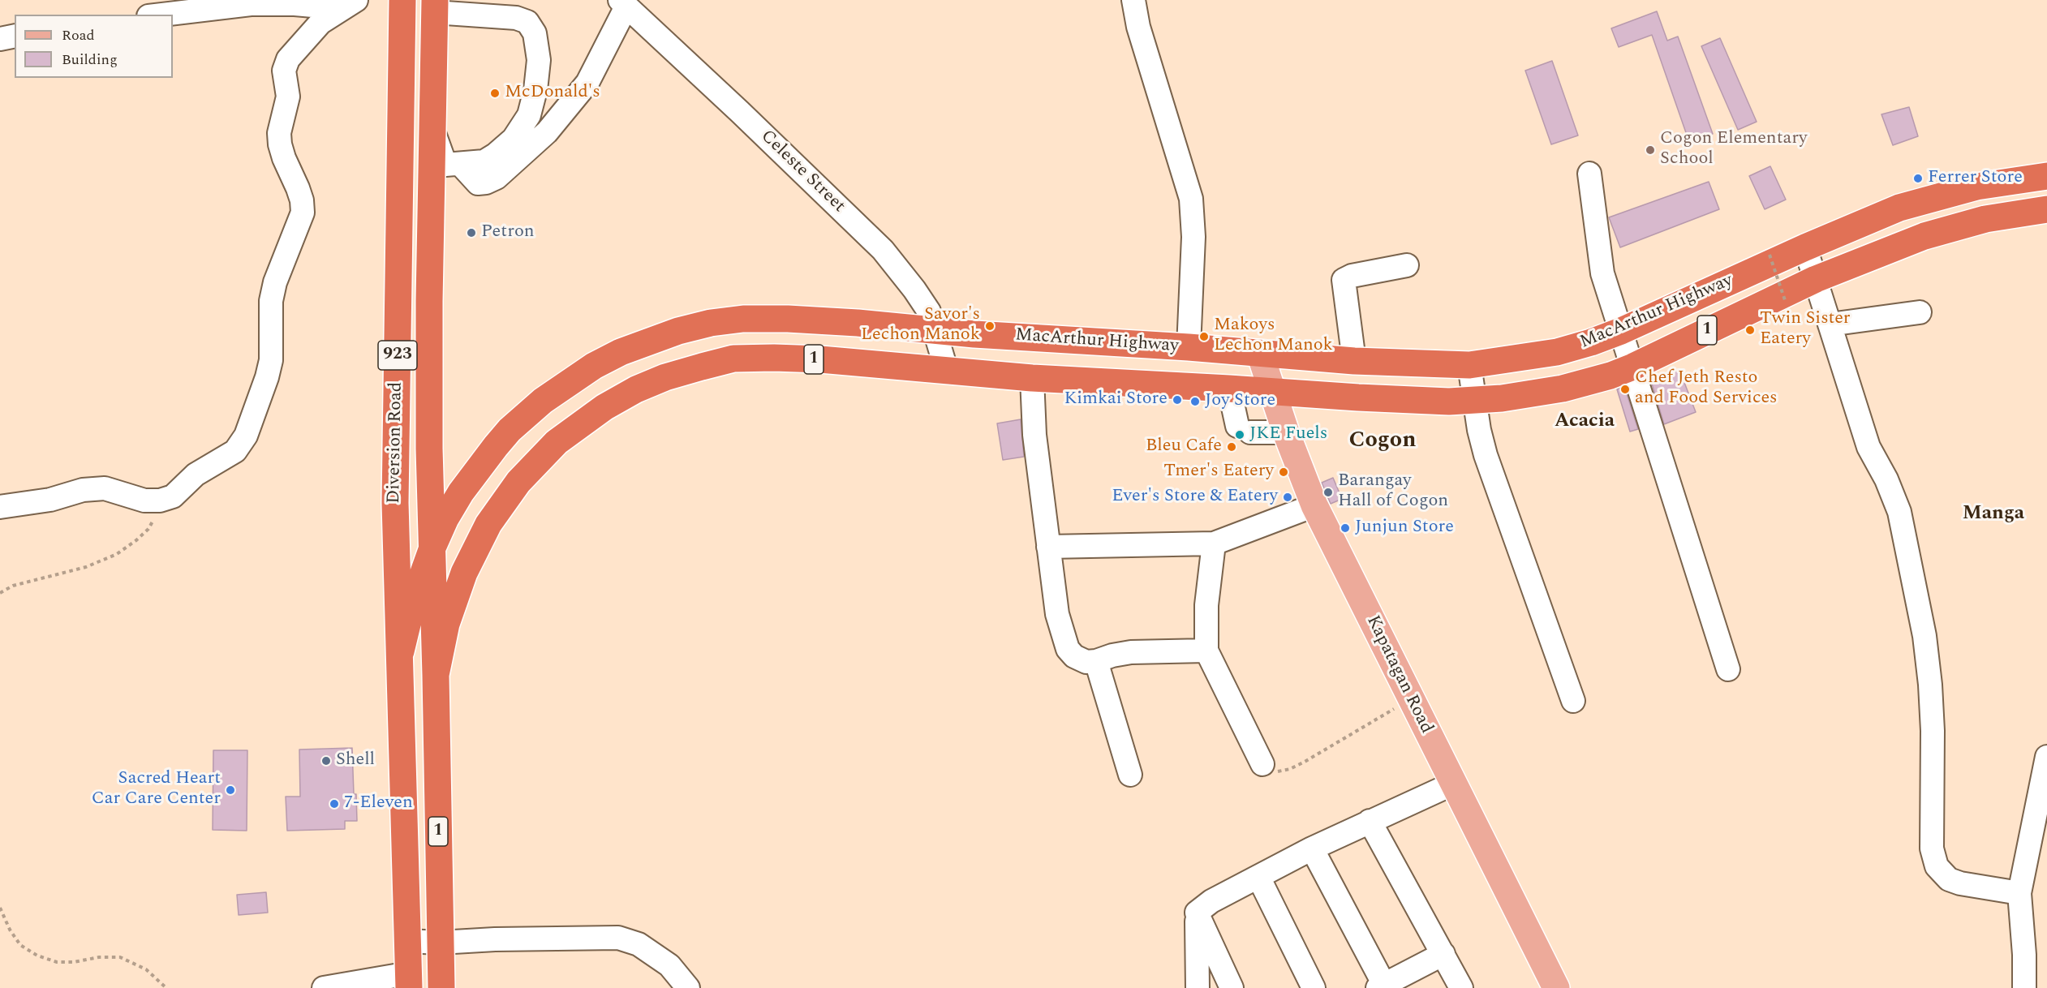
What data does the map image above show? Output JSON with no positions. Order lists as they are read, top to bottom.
{
  "streets": {
    "highway": [
      "MacArthur Highway",
      "1",
      "923",
      "Diversion Road"
    ],
    "main road": ["Kapatagan Road"],
    "street": ["Celeste Street"]
  },
  "crossings": [
    ["Celeste Street", "MacArthur Highway"],
    ["MacArthur Highway", "1"],
    ["MacArthur Highway", "Diversion Road"],
    ["MacArthur Highway", "Kapatagan Road"],
    ["1", "Diversion Road"]
  ],
  "districts": ["Acacia", "Cogon", "Manga"],
  "places": [
    "McDonald's",
    "Cogon Elementary School",
    "Ferrer Store",
    "Petron",
    "Savor's Lechon Manok",
    "Twin Sister Eatery",
    "Makoys Lechon Manok",
    "Chef Jeth Resto and Food Services",
    "Kimkai Store",
    "Joy Store",
    "JKE Fuels",
    "Bleu Cafe",
    "Tmer's Eatery",
    "Barangay Hall of Cogon",
    "Ever's Store & Eatery",
    "Junjun Store",
    "Shell",
    "Sacred Heart Car Care Center",
    "7-Eleven"
  ],
  "legend": ["Road", "Building"]
}
